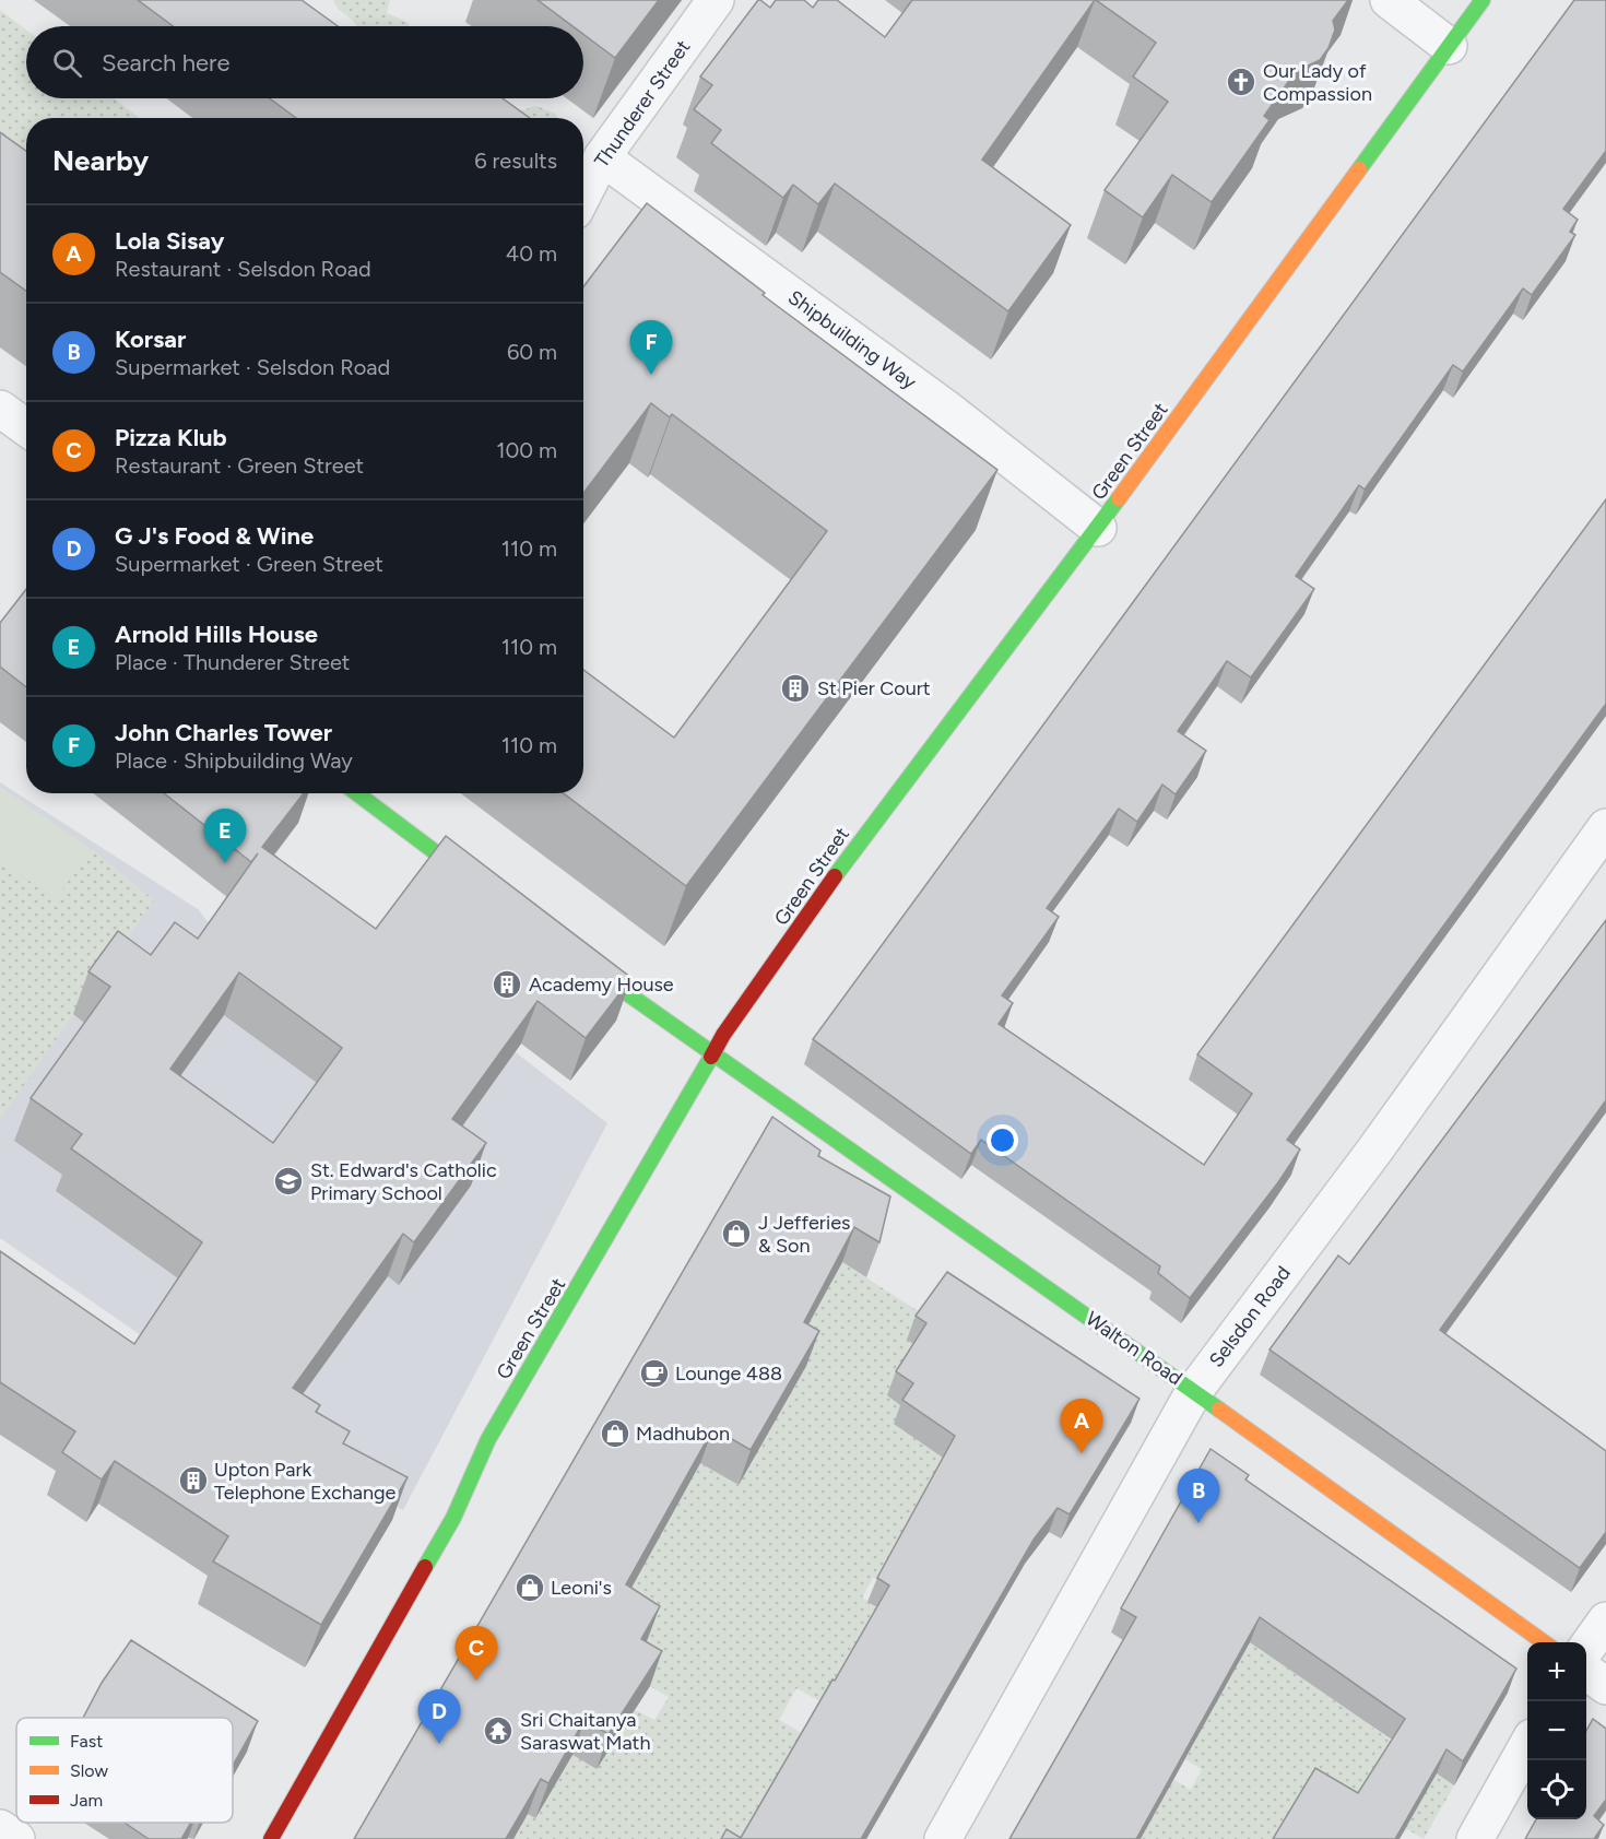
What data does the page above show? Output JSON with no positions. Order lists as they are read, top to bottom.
{
  "streets": {
    "main road": ["Green Street", "Walton Road"],
    "street": ["Thunderer Street", "Shipbuilding Way", "Selsdon Road"]
  },
  "crossings": [
    ["Thunderer Street", "Shipbuilding Way"],
    ["Shipbuilding Way", "Green Street"],
    ["Green Street", "Walton Road"],
    ["Selsdon Road", "Walton Road"]
  ],
  "places": {
    "church": ["Our Lady of Compassion"],
    "building": ["St Pier Court", "Academy House", "Upton Park Telephone Exchange"],
    "school or university": ["St. Edward's Catholic Primary School"],
    "shop": ["J Jefferies & Son", "Madhubon", "Leoni's"],
    "cafe": ["Lounge 488"],
    "temple": ["Sri Chaitanya Saraswat Math"]
  },
  "legend": ["Fast", "Slow", "Jam"],
  "page": {
    "search": "Search here",
    "heading": ["Nearby", "6 results"],
    "list": [
      {
        "mark": "A",
        "name": "Lola Sisay",
        "note": "Restaurant · Selsdon Road",
        "value": "40 m"
      },
      {
        "mark": "B",
        "name": "Korsar",
        "note": "Supermarket · Selsdon Road",
        "value": "60 m"
      },
      {
        "mark": "C",
        "name": "Pizza Klub",
        "note": "Restaurant · Green Street",
        "value": "100 m"
      },
      {
        "mark": "D",
        "name": "G J's Food & Wine",
        "note": "Supermarket · Green Street",
        "value": "110 m"
      },
      {
        "mark": "E",
        "name": "Arnold Hills House",
        "note": "Place · Thunderer Street",
        "value": "110 m"
      },
      {
        "mark": "F",
        "name": "John Charles Tower",
        "note": "Place · Shipbuilding Way",
        "value": "110 m"
      }
    ],
    "pins": [
      "F",
      "E",
      "A",
      "B",
      "C",
      "D"
    ],
    "map_buttons": ["+", "−"]
  }
}
